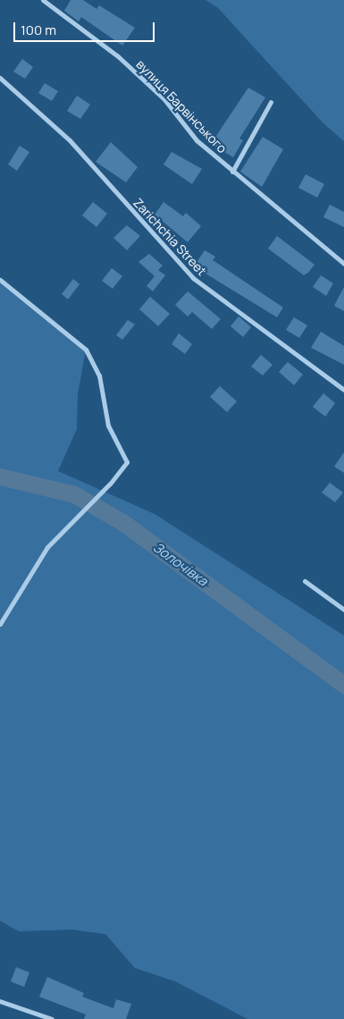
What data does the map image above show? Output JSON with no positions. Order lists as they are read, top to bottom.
{
  "streets": {
    "street": ["вулиця Барвінського", "Zarichchia Street"]
  },
  "water": ["Золочівка"],
  "scale_bar": "100 m"
}
